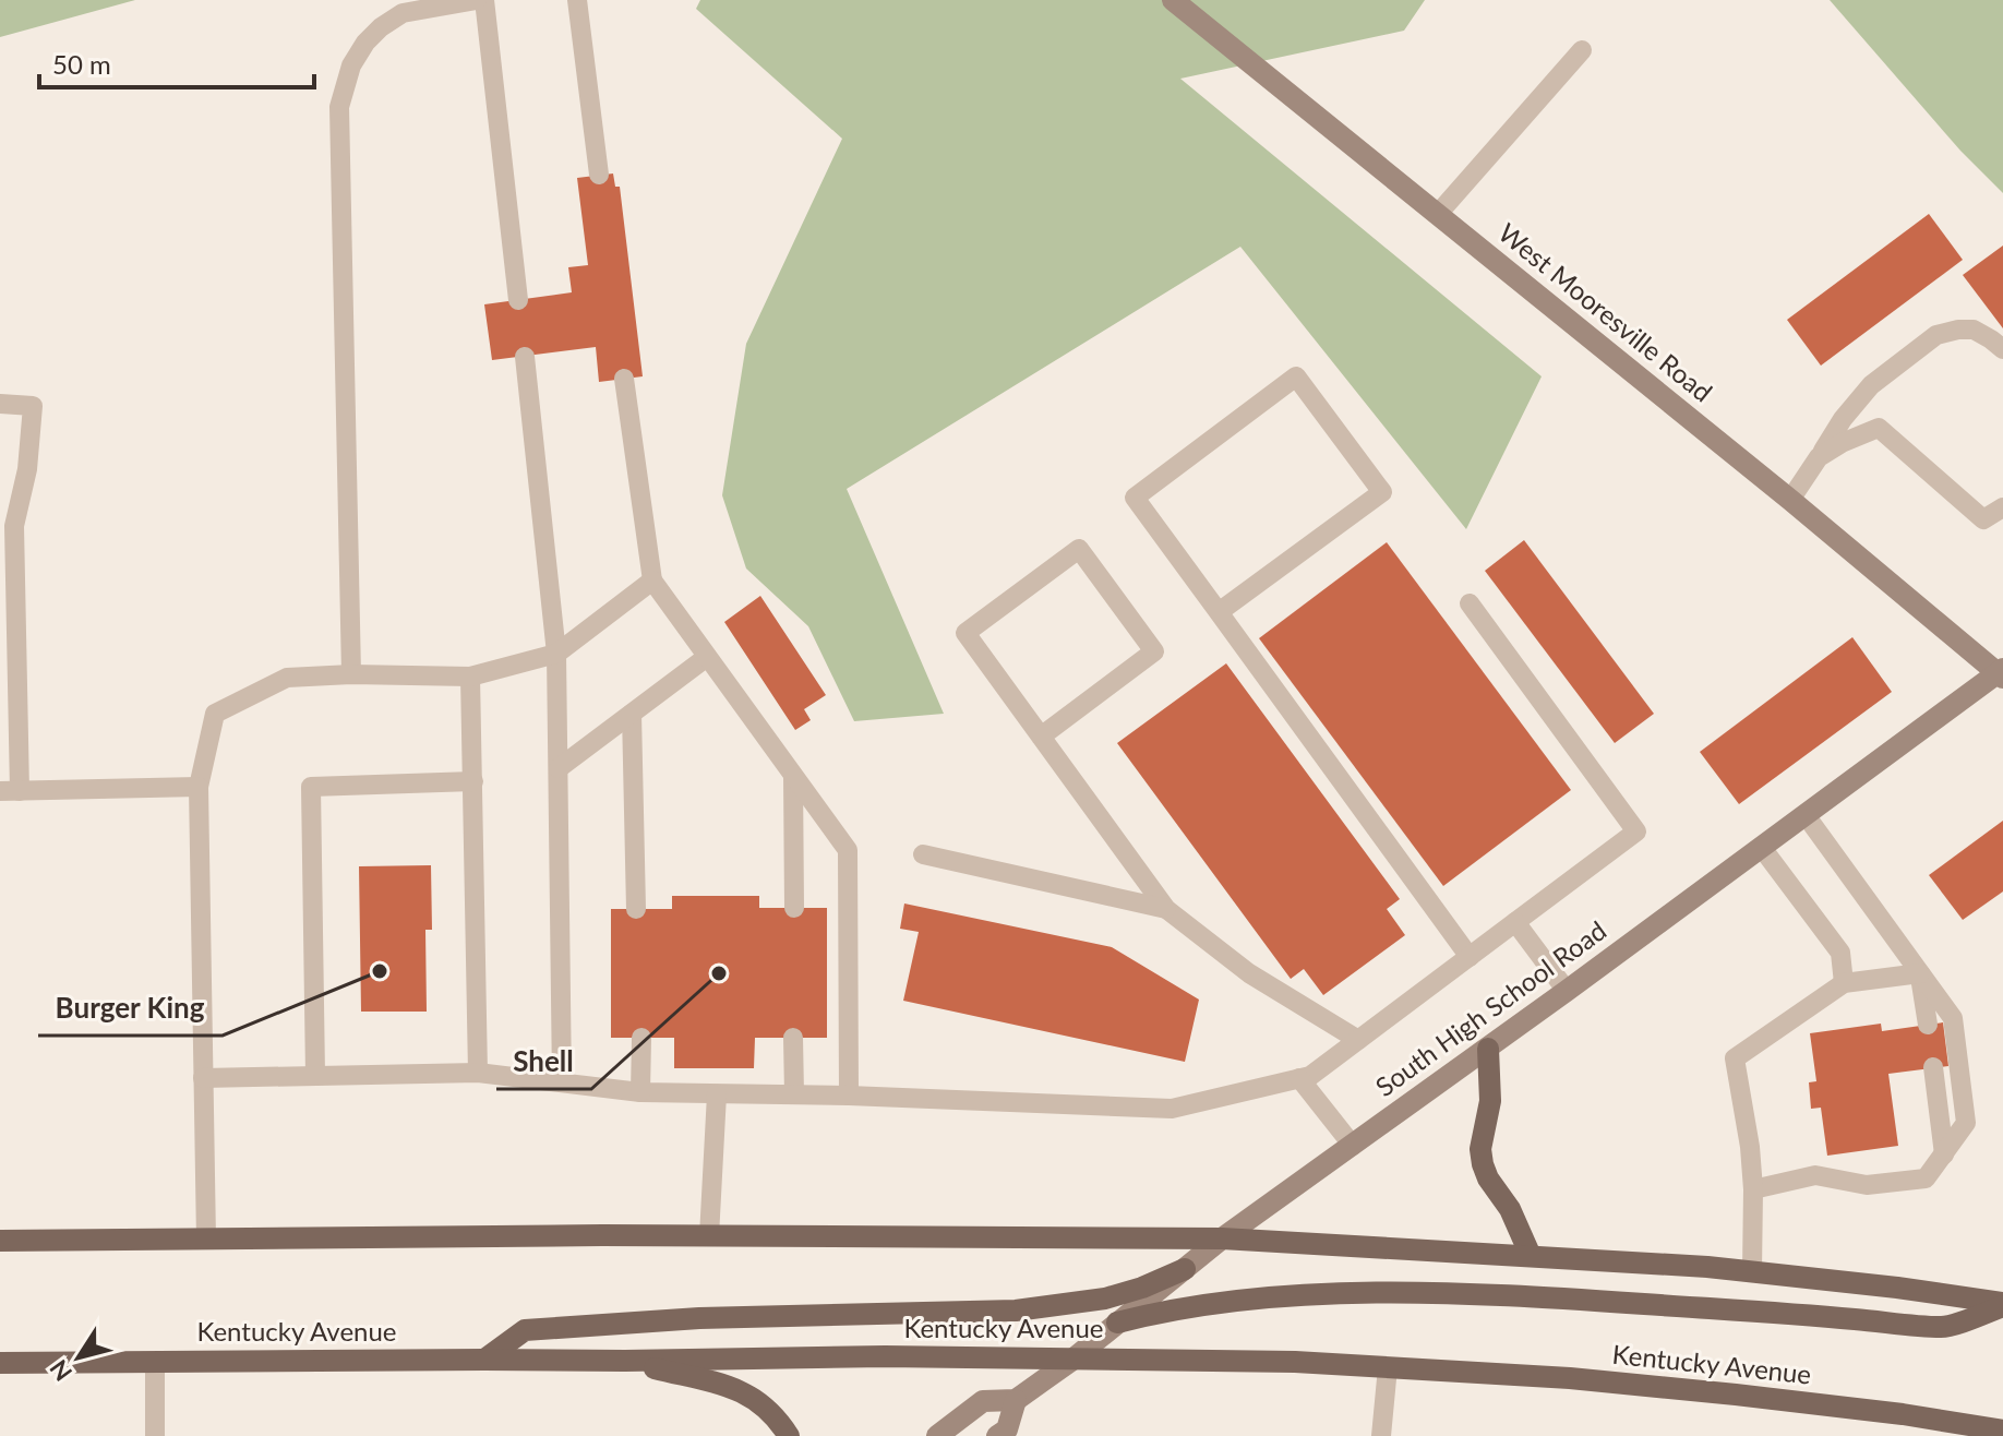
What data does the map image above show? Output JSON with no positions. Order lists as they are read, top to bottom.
{
  "streets": {
    "main road": ["Kentucky Avenue"],
    "street": ["West Mooresville Road", "South High School Road"]
  },
  "crossings": [
    ["West Mooresville Road", "South High School Road"],
    ["South High School Road", "Kentucky Avenue"]
  ],
  "places": ["Burger King", "Shell"],
  "scale_bar": "50 m",
  "north": "bottom left"
}
